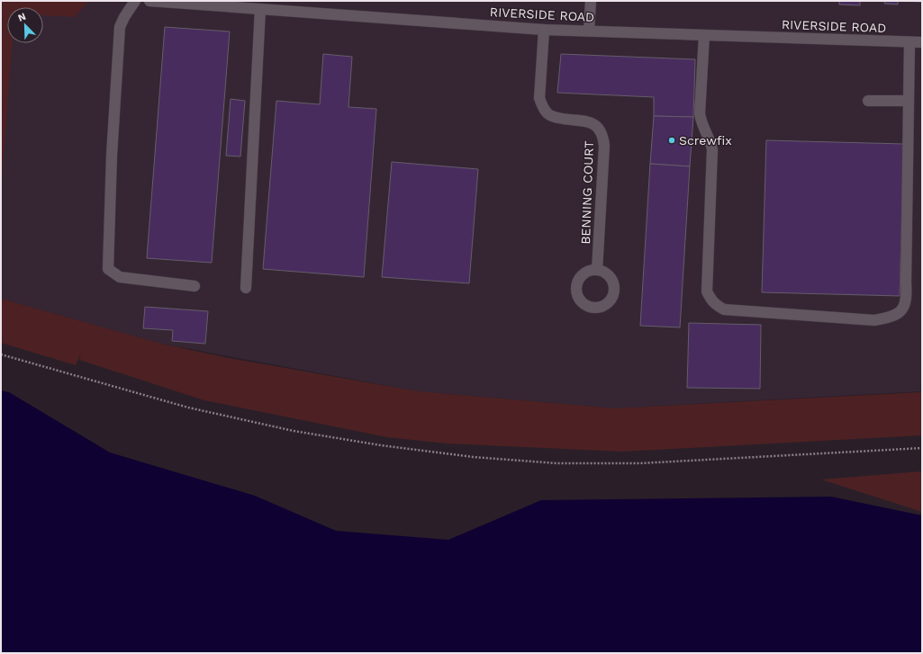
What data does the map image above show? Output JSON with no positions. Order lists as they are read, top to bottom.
{
  "streets": {
    "street": ["RIVERSIDE ROAD", "BENNING COURT"]
  },
  "crossings": [
    ["RIVERSIDE ROAD", "BENNING COURT"]
  ],
  "places": ["Screwfix"],
  "north": "top left"
}
